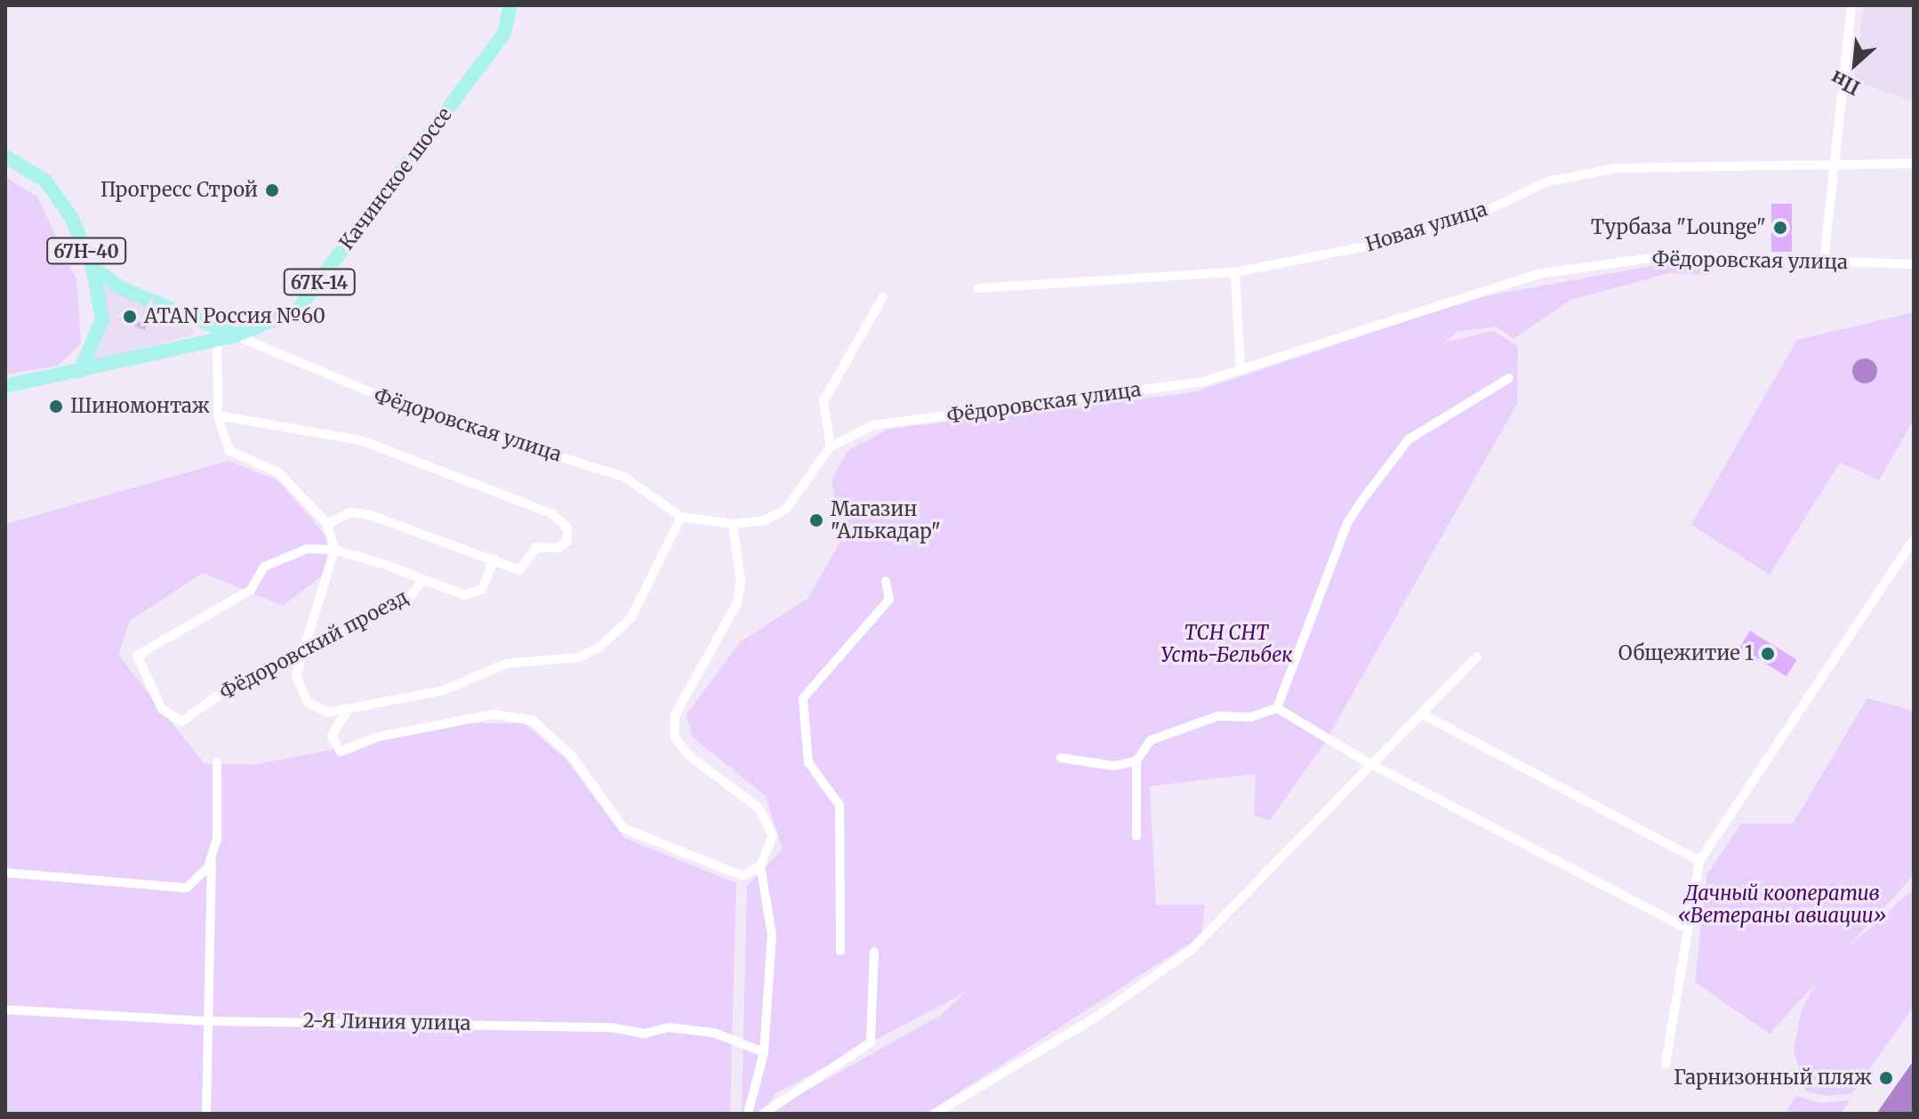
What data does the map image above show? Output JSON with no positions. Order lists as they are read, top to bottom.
{
  "streets": {
    "main road": ["Качинское шоссе", "67H-40", "67К-14"],
    "street": [
      "Новая улица",
      "Фёдоровская улица",
      "Фёдоровский проезд",
      "2-Я Линия улица"
    ]
  },
  "crossings": [
    ["Качинское шоссе", "67H-40"],
    ["Качинское шоссе", "Фёдоровская улица"],
    ["67H-40", "Фёдоровская улица"]
  ],
  "parks": ["ТСН СНТ Усть-Бельбек", "Дачный кооператив «Ветераны авиации»"],
  "places": [
    "Прогресс Строй",
    "Турбаза \"Lounge\"",
    "ATAN Россия №60",
    "Шиномонтаж",
    "Магазин \"Алькадар\"",
    "Общежитие 1",
    "Гарнизонный пляж"
  ],
  "north": "bottom left"
}
